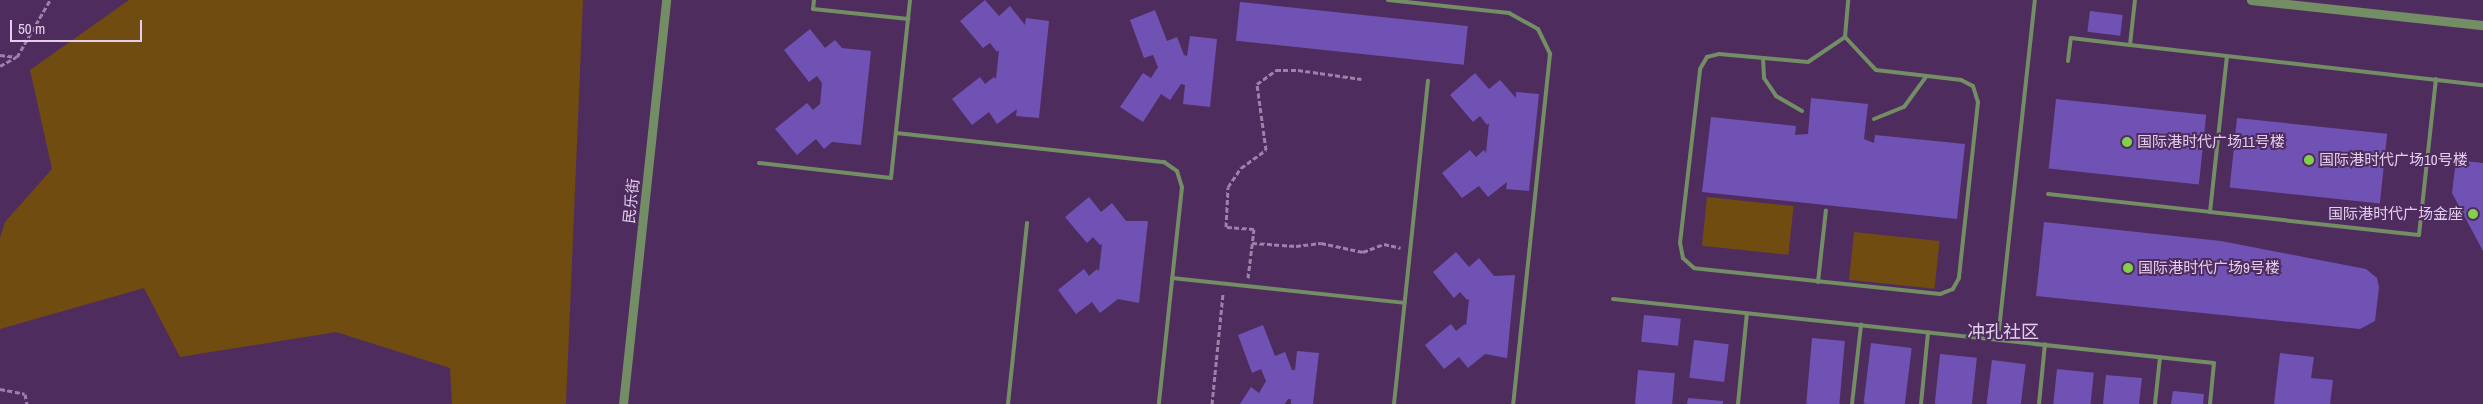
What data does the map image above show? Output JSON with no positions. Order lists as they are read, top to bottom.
{
  "streets": {
    "street": ["民乐街"]
  },
  "districts": ["冲孔社区"],
  "places": [
    "国际港时代广场11号楼",
    "国际港时代广场10号楼",
    "国际港时代广场金座",
    "国际港时代广场9号楼"
  ],
  "scale_bar": "50 m"
}
